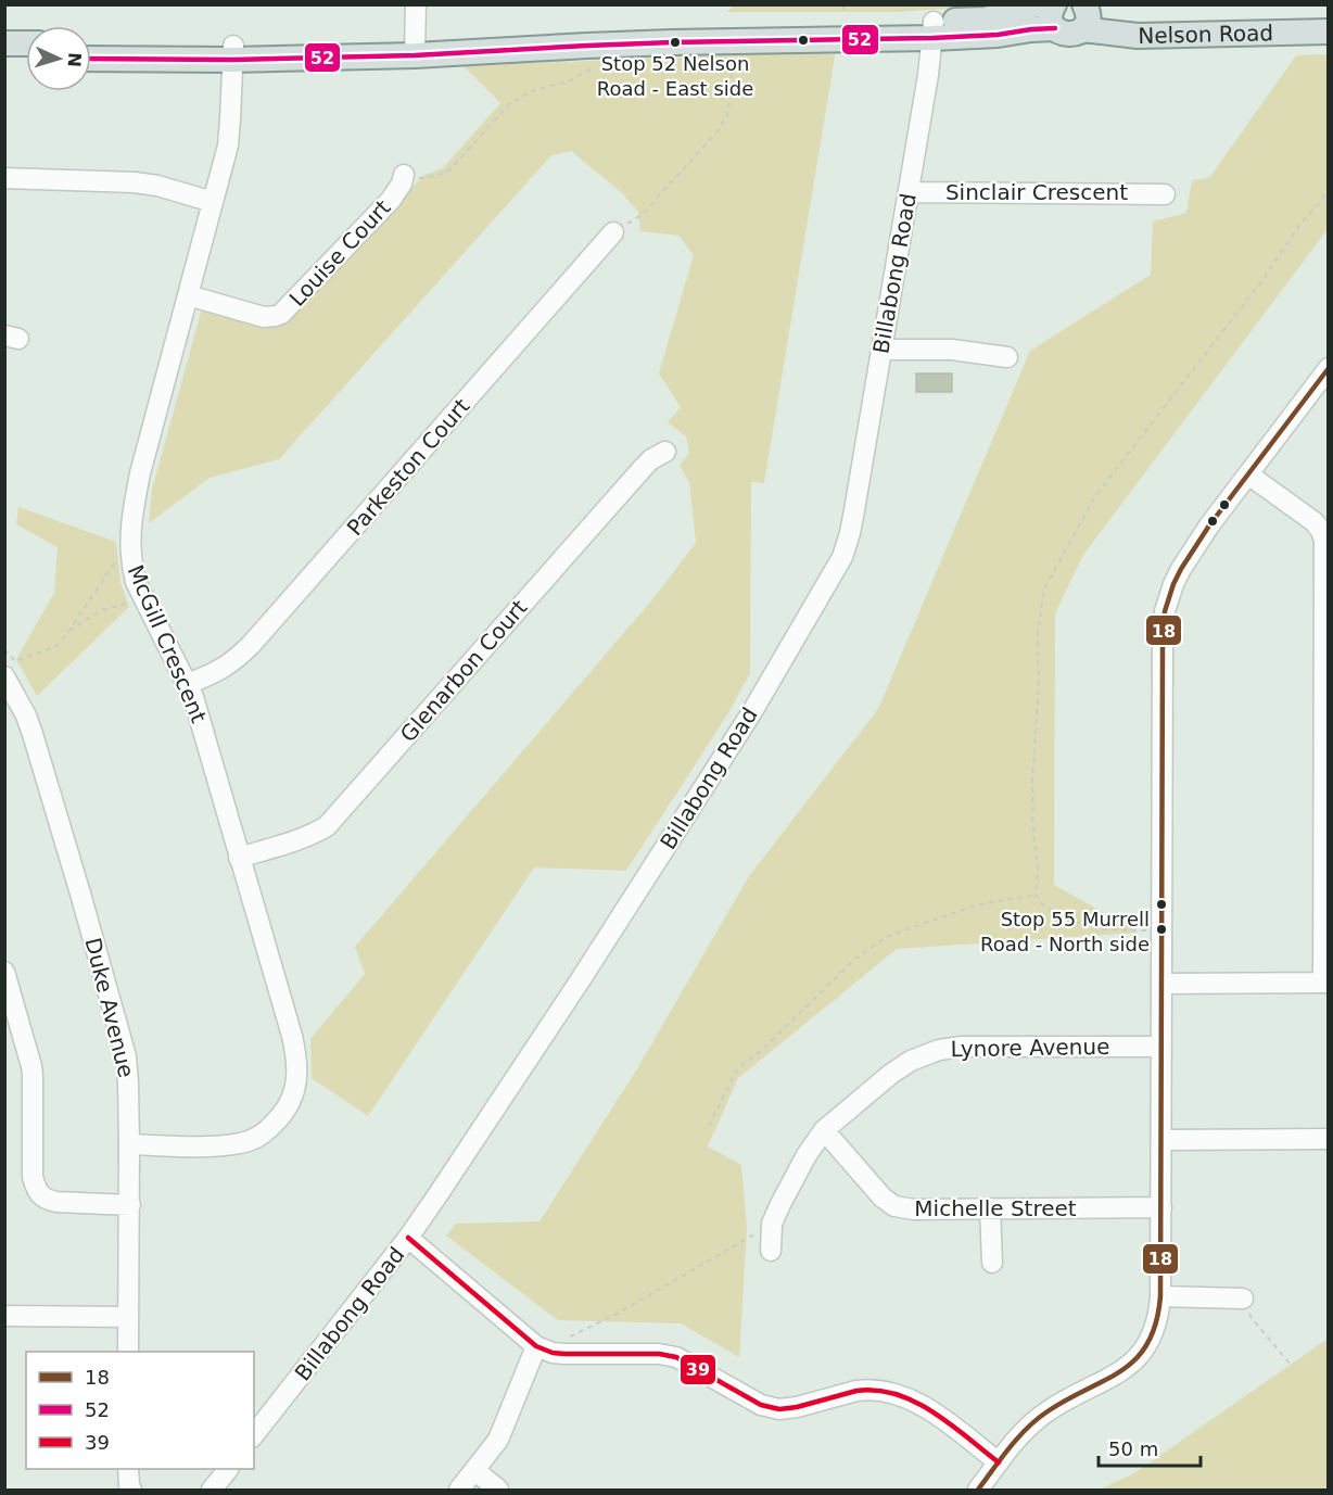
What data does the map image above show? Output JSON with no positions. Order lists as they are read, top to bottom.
{
  "streets": {
    "main road": ["Nelson Road"],
    "street": [
      "Sinclair Crescent",
      "Louise Court",
      "Billabong Road",
      "Parkeston Court",
      "McGill Crescent",
      "Glenarbon Court",
      "Duke Avenue",
      "Lynore Avenue",
      "Michelle Street"
    ]
  },
  "crossings": [
    ["Sinclair Crescent", "Billabong Road"],
    ["Louise Court", "McGill Crescent"],
    ["Parkeston Court", "McGill Crescent"],
    ["McGill Crescent", "Glenarbon Court"],
    ["McGill Crescent", "Duke Avenue"],
    ["Lynore Avenue", "Michelle Street"]
  ],
  "places": ["Stop 52 Nelson Road - East side", "Stop 55 Murrell Road - North side"],
  "lines": ["transit line 52", "transit line 18", "transit line 39"],
  "legend": ["18", "52", "39"],
  "scale_bar": "50 m",
  "north": "right"
}
